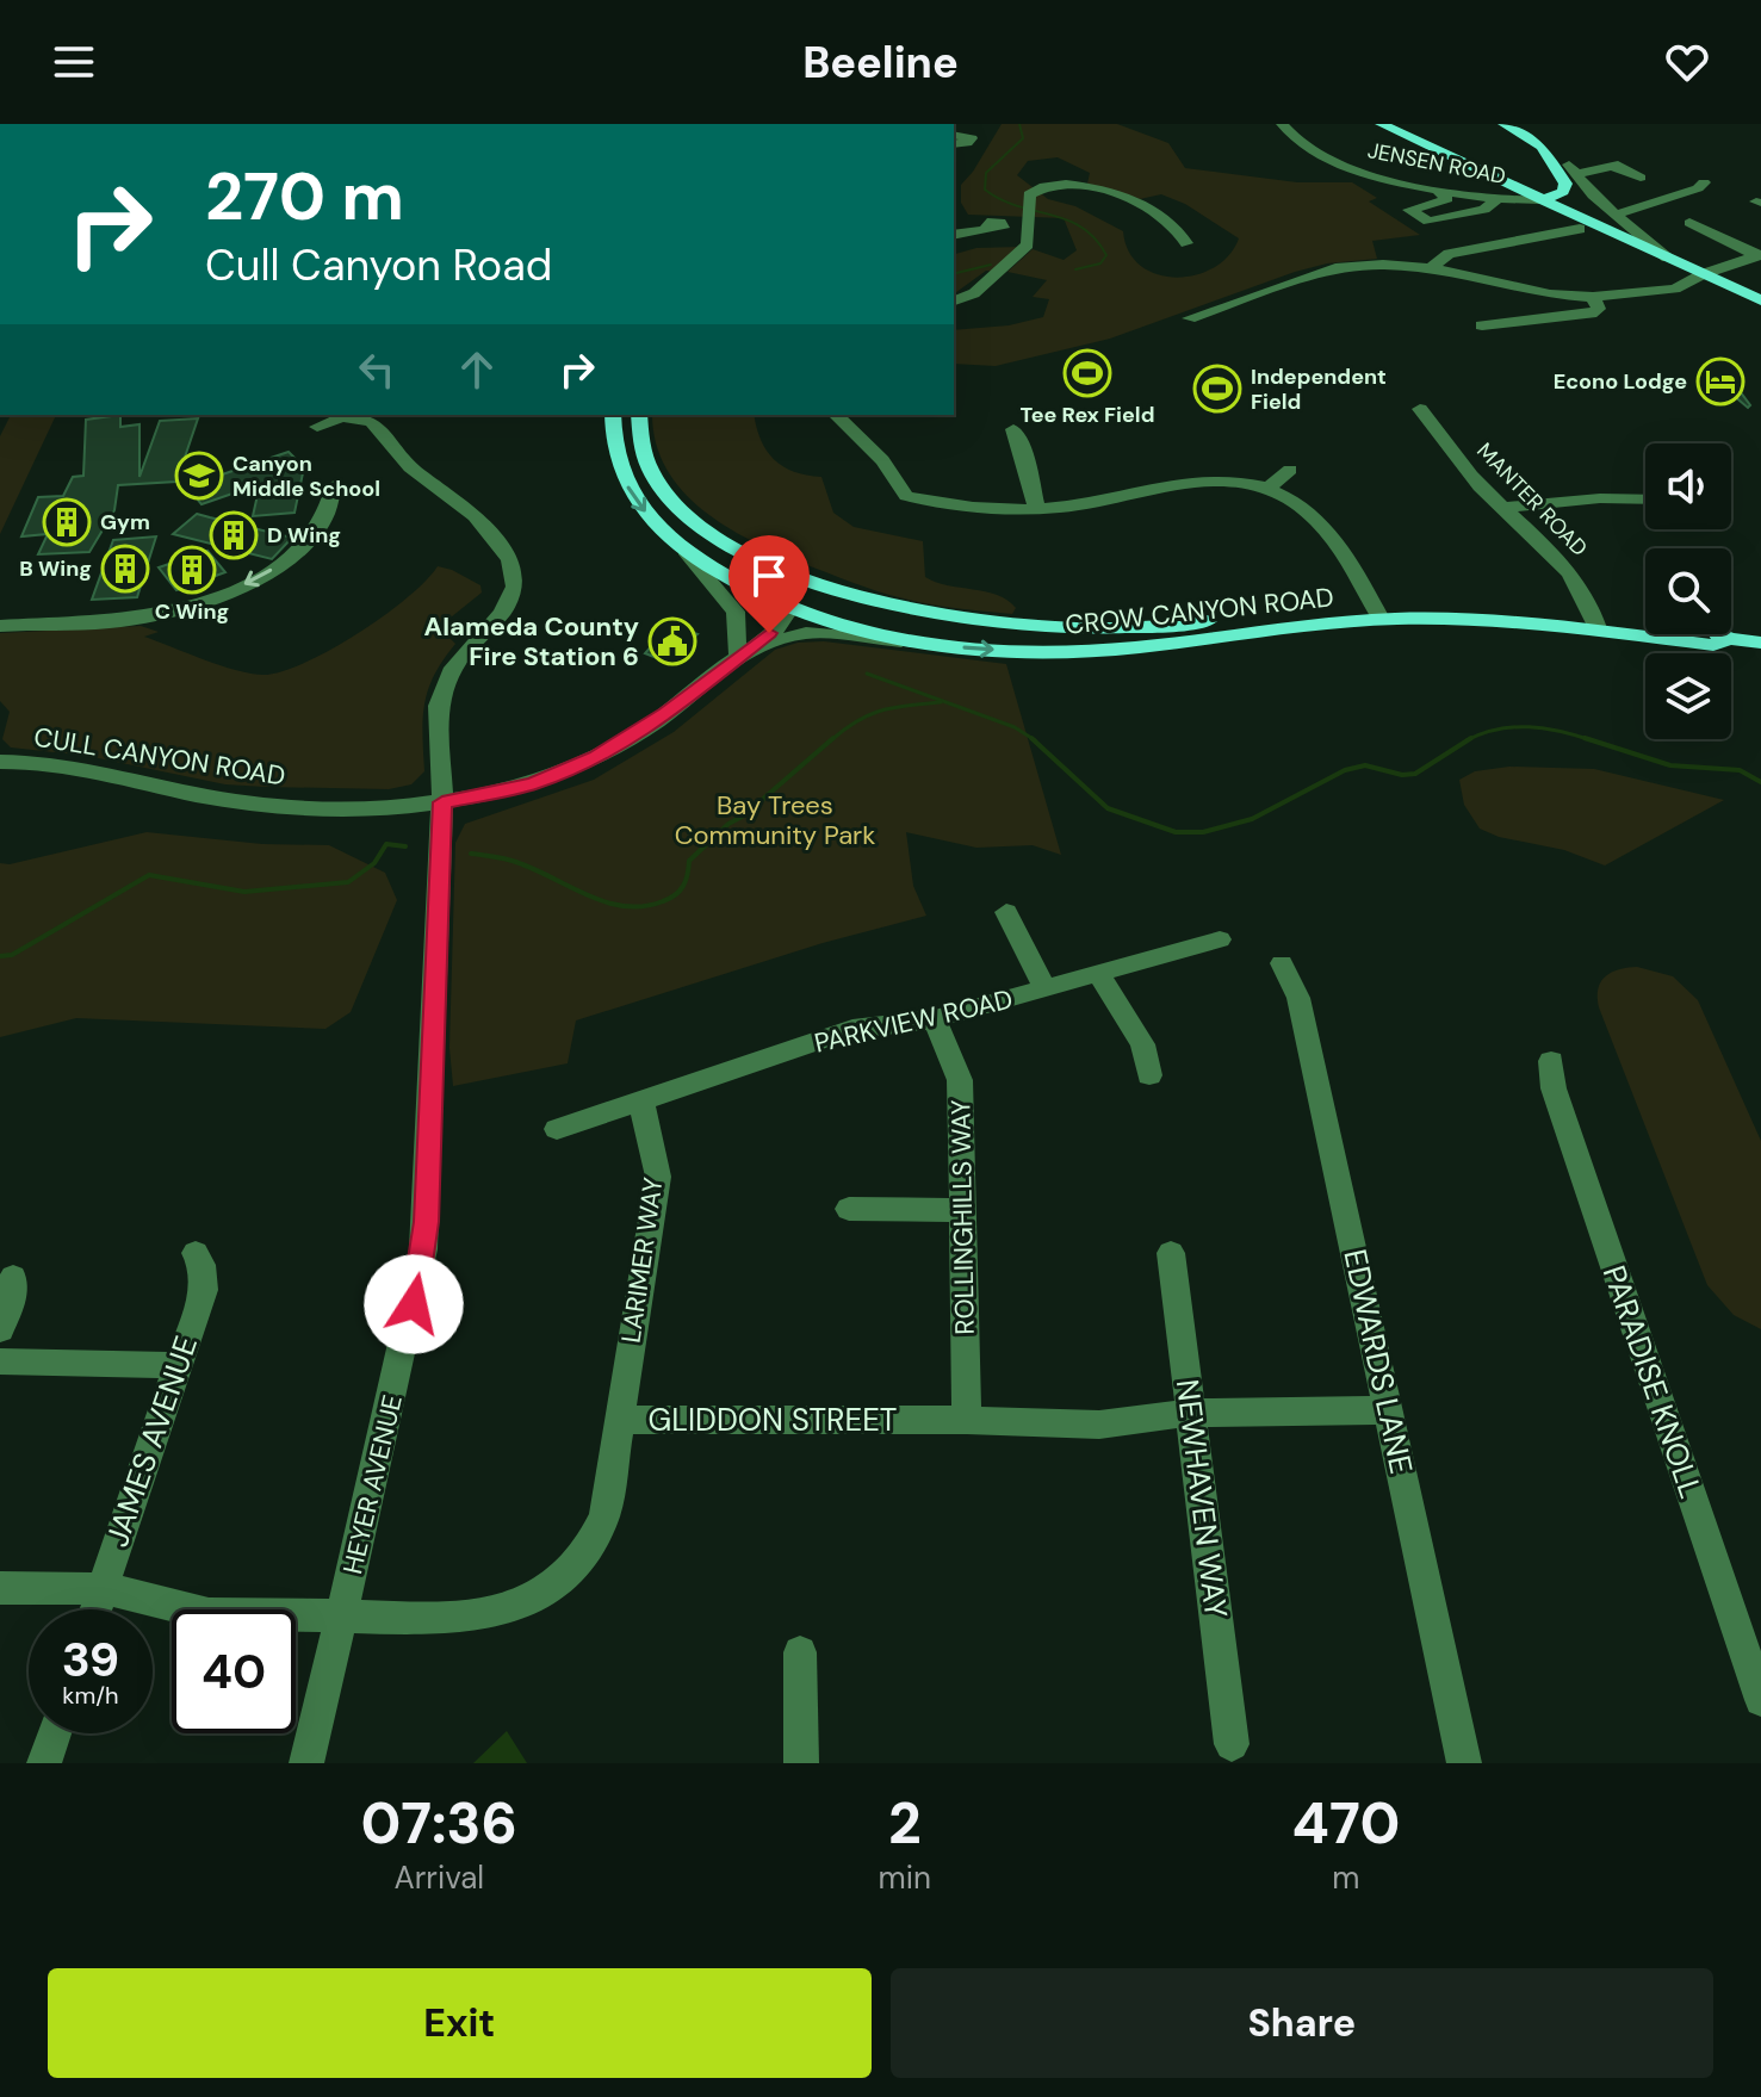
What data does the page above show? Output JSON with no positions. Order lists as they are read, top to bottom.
{
  "streets": {
    "main road": ["CROW CANYON ROAD"],
    "street": [
      "JENSEN ROAD",
      "MANTER ROAD",
      "CULL CANYON ROAD",
      "PARKVIEW ROAD",
      "ROLLINGHILLS WAY",
      "LARIMER WAY",
      "EDWARDS LANE",
      "PARADISE KNOLL",
      "GLIDDON STREET",
      "JAMES AVENUE",
      "HEYER AVENUE",
      "NEWHAVEN WAY"
    ]
  },
  "crossings": [
    ["MANTER ROAD", "CROW CANYON ROAD"],
    ["CROW CANYON ROAD", "CULL CANYON ROAD"],
    ["CULL CANYON ROAD", "HEYER AVENUE"],
    ["PARKVIEW ROAD", "ROLLINGHILLS WAY"],
    ["PARKVIEW ROAD", "LARIMER WAY"],
    ["ROLLINGHILLS WAY", "GLIDDON STREET"],
    ["LARIMER WAY", "GLIDDON STREET"],
    ["EDWARDS LANE", "GLIDDON STREET"],
    ["GLIDDON STREET", "JAMES AVENUE"],
    ["GLIDDON STREET", "HEYER AVENUE"],
    ["GLIDDON STREET", "NEWHAVEN WAY"]
  ],
  "parks": ["Bay Trees Community Park"],
  "places": {
    "sports": ["Tee Rex Field", "Independent Field"],
    "hotel": ["Econo Lodge"],
    "school or university": ["Canyon Middle School"],
    "building": [
      "Gym",
      "D Wing",
      "B Wing",
      "C Wing"
    ],
    "public building": ["Alameda County Fire Station 6"]
  },
  "page": {
    "header": "Beeline",
    "turn": ["270 m", "Cull Canyon Road"],
    "speed": "39 km/h",
    "limit": "40",
    "eta": [
      "07:36",
      "Arrival",
      "2",
      "min",
      "470",
      "m"
    ],
    "buttons": ["Exit", "Share"]
  }
}
